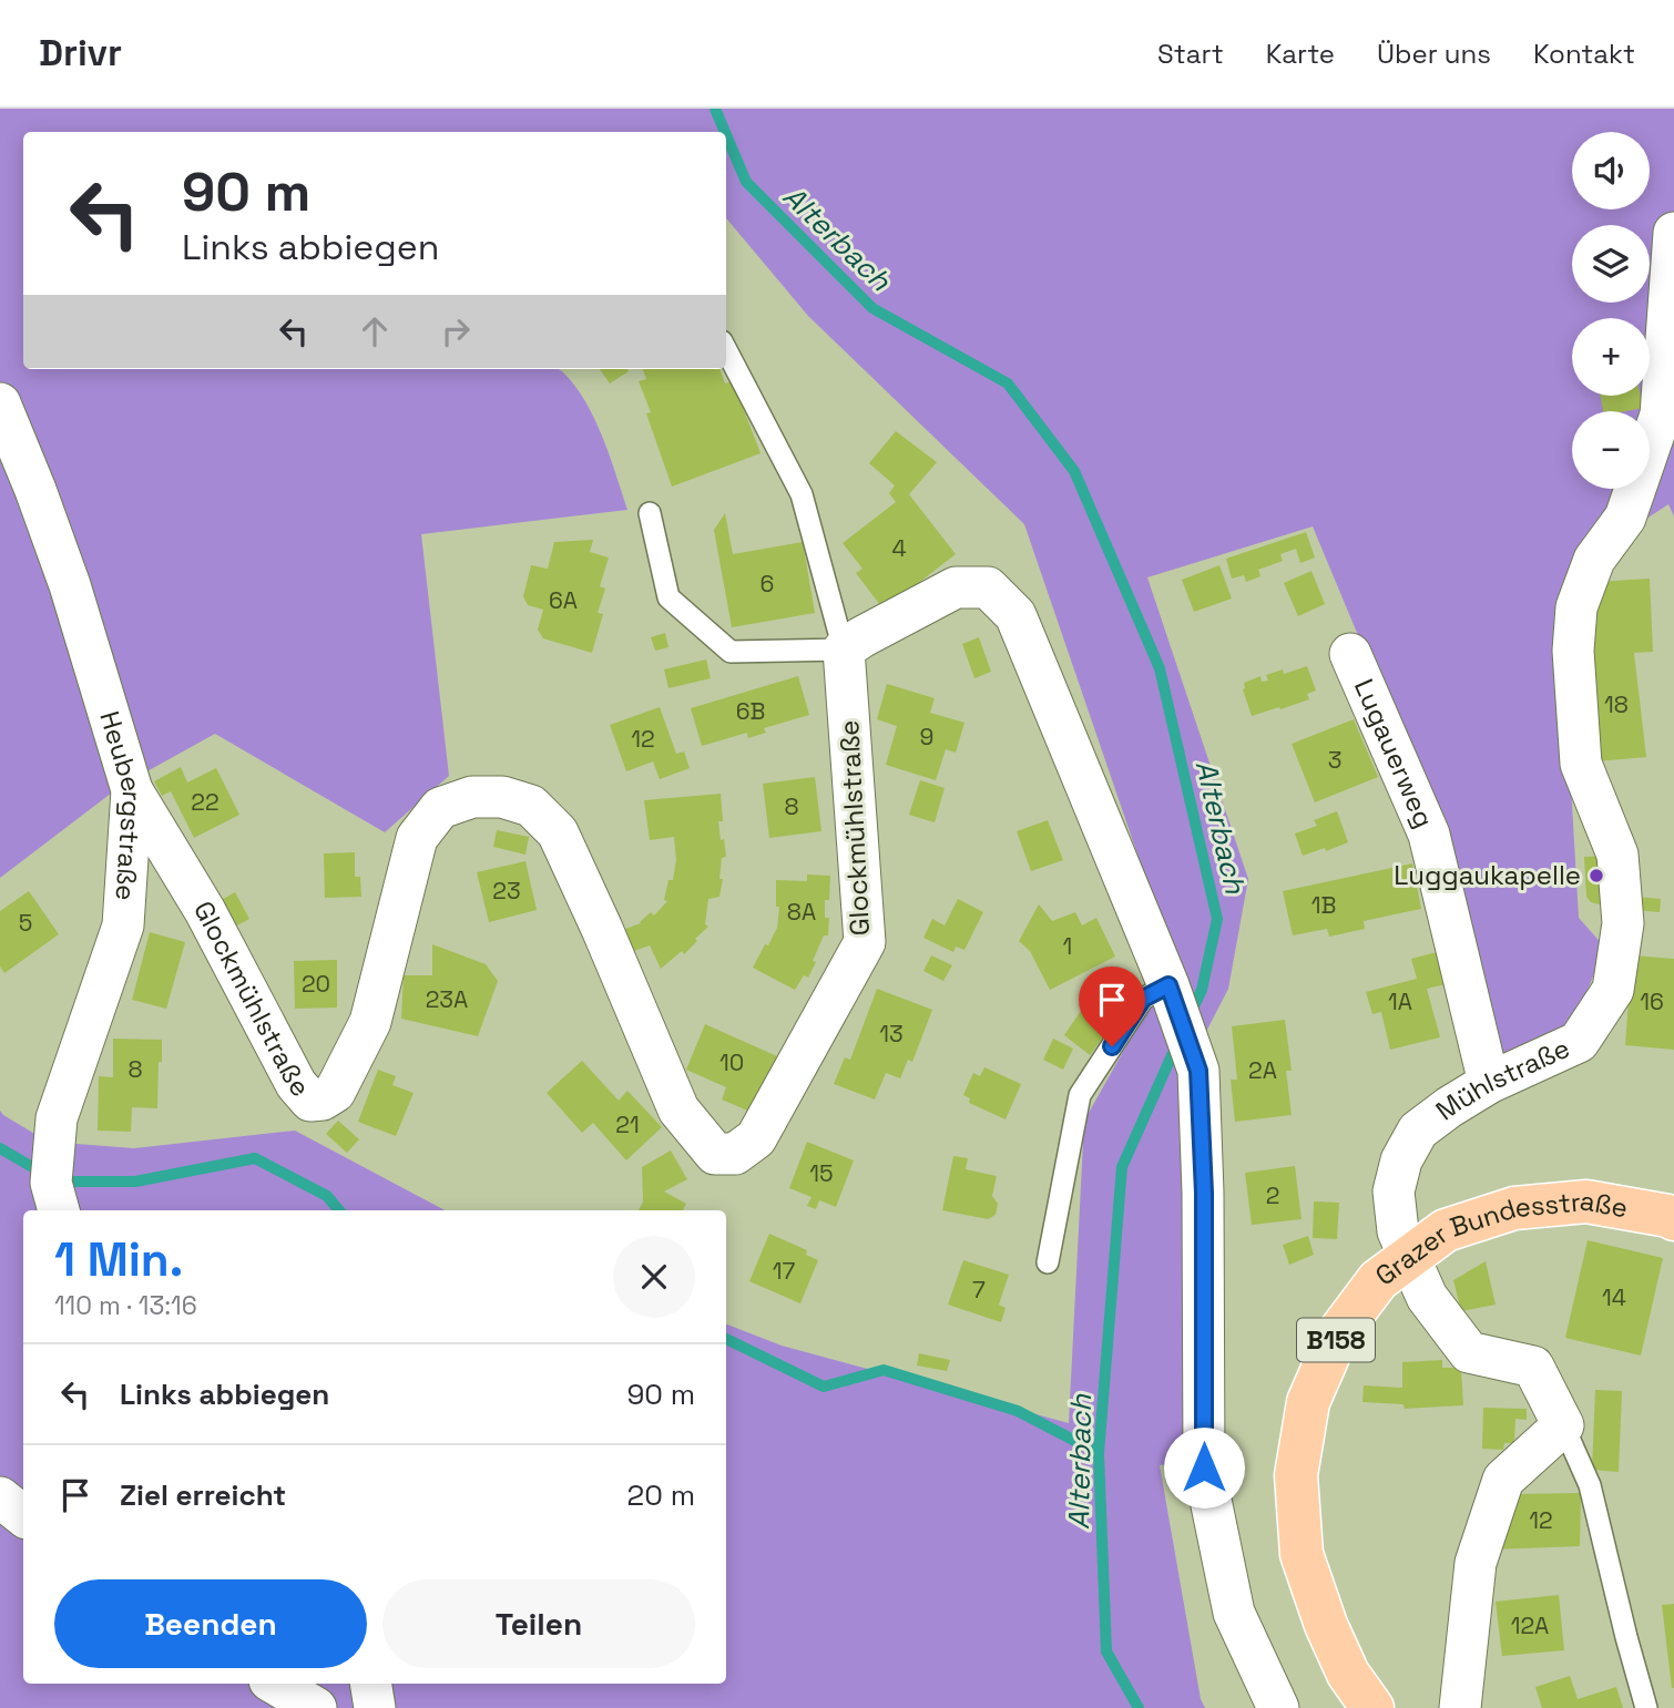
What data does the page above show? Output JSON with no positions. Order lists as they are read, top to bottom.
{
  "streets": {
    "main road": ["Grazer Bundesstraße", "B158"],
    "street": [
      "Lugauerweg",
      "Heubergstraße",
      "Glockmühlstraße",
      "Mühlstraße"
    ]
  },
  "crossings": [
    ["Lugauerweg", "Mühlstraße"],
    ["Heubergstraße", "Glockmühlstraße"],
    ["Mühlstraße", "Grazer Bundesstraße"]
  ],
  "water": ["Alterbach"],
  "places": ["Luggaukapelle"],
  "house_numbers": [
    "4",
    "6",
    "6A",
    "18",
    "6B",
    "9",
    "12",
    "3",
    "22",
    "8",
    "23",
    "1B",
    "8A",
    "5",
    "1",
    "20",
    "23A",
    "1A",
    "16",
    "13",
    "10",
    "8",
    "2A",
    "21",
    "15",
    "2",
    "17",
    "7",
    "14",
    "12",
    "12A"
  ],
  "page": {
    "header": "Drivr",
    "nav": [
      "Start",
      "Karte",
      "Über uns",
      "Kontakt"
    ],
    "map_buttons": ["+", "−"],
    "turn": ["90 m", "Links abbiegen"],
    "heading": ["1 Min.", "110 m · 13:16"],
    "list": [
      {
        "name": "Links abbiegen",
        "value": "90 m"
      },
      {
        "name": "Ziel erreicht",
        "value": "20 m"
      }
    ],
    "buttons": ["Beenden", "Teilen"]
  }
}
